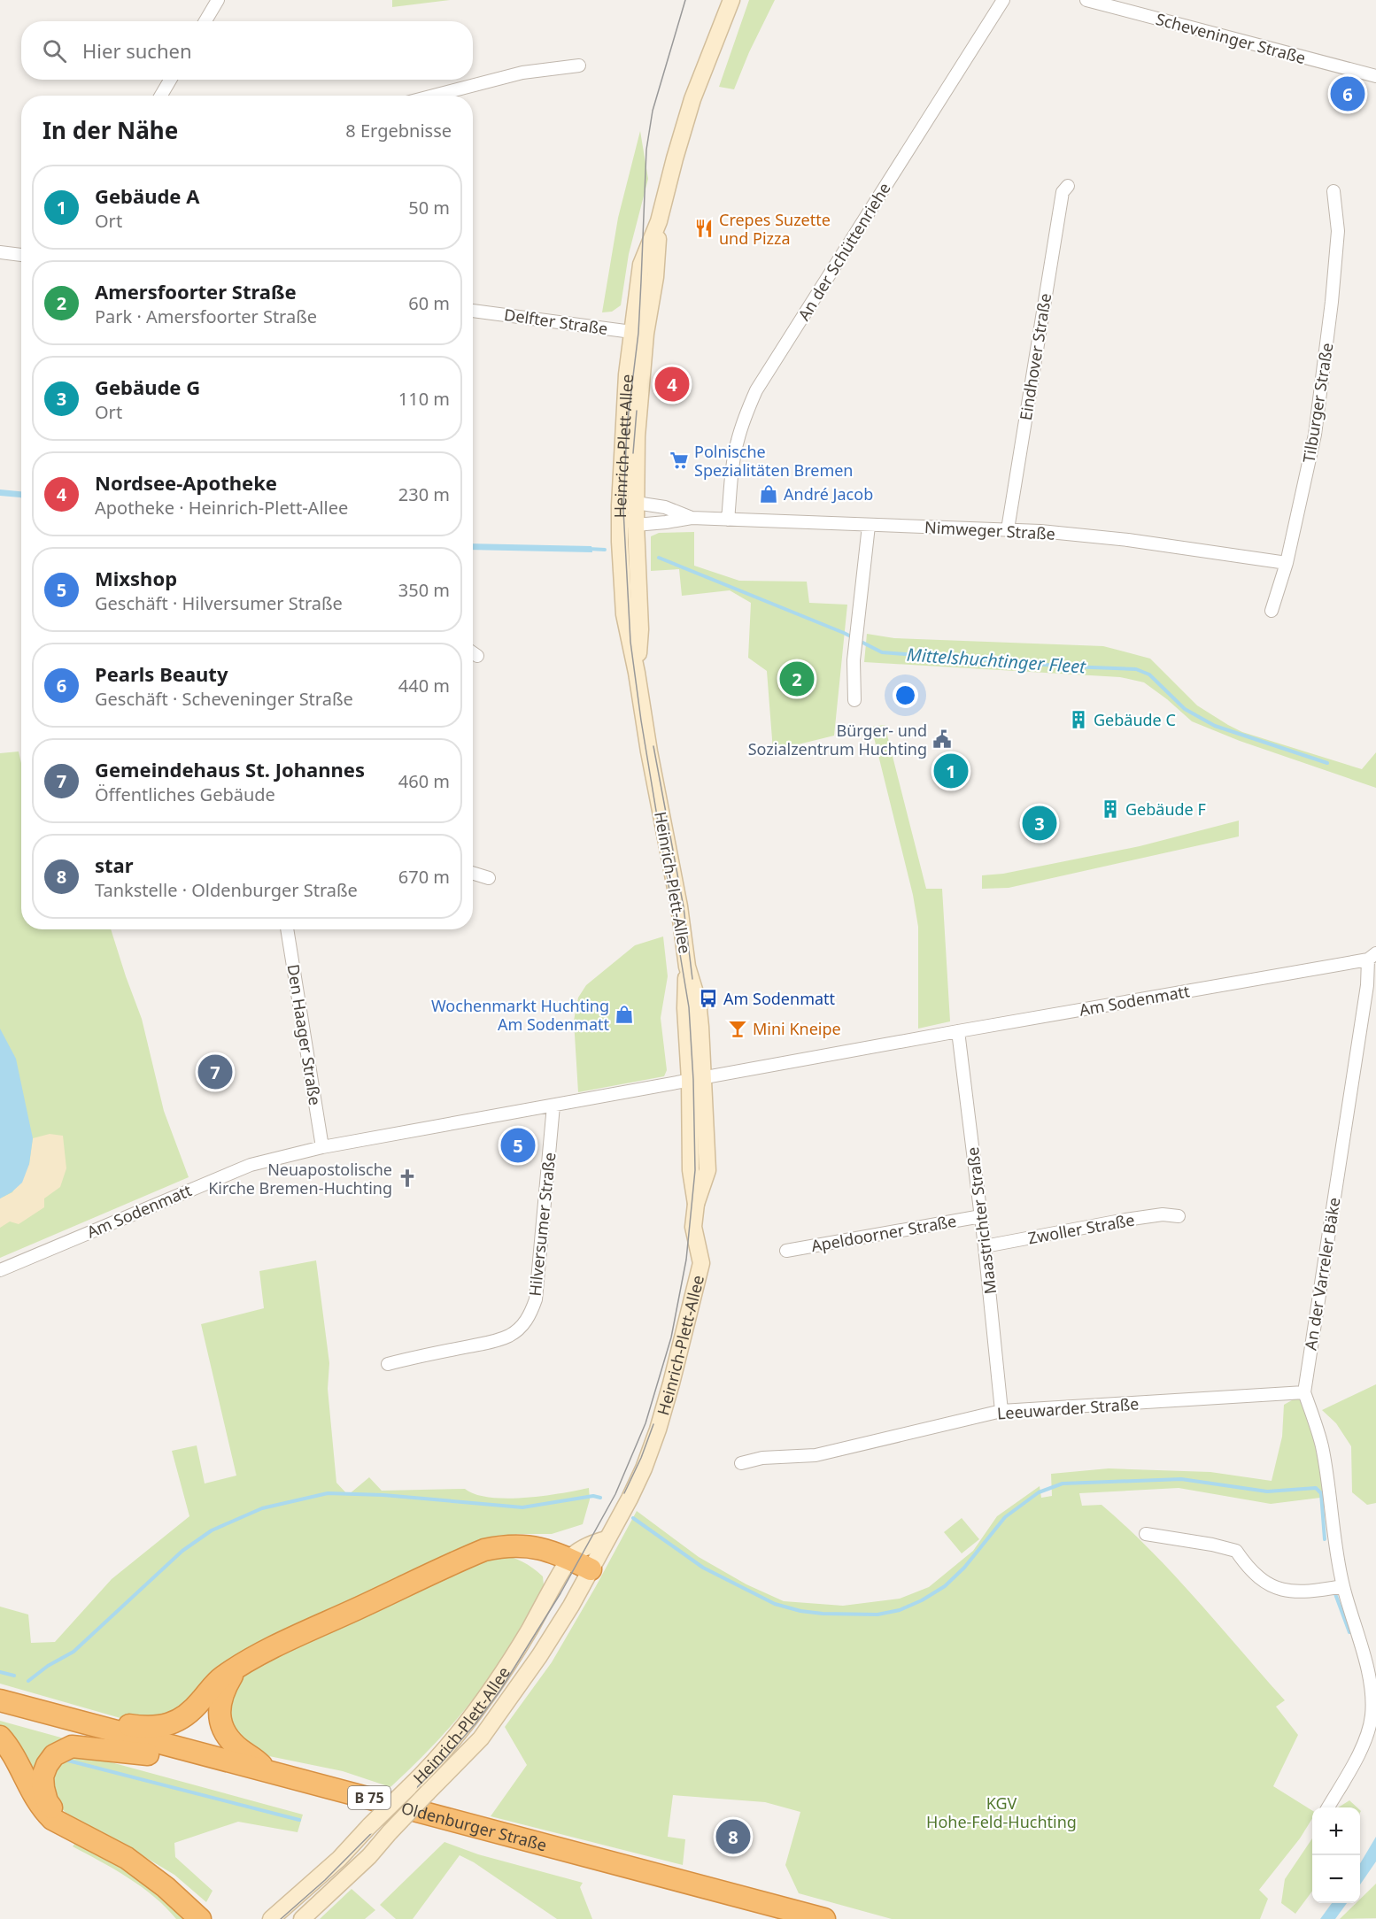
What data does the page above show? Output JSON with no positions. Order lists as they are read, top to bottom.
{
  "streets": {
    "highway": ["B 75", "Oldenburger Straße"],
    "main road": ["Heinrich-Plett-Allee"],
    "street": [
      "Scheveninger Straße",
      "An der Schüttenriehe",
      "Delfter Straße",
      "Eindhover Straße",
      "Tilburger Straße",
      "Nimweger Straße",
      "Am Sodenmatt",
      "Den Haager Straße",
      "Maastrichter Straße",
      "Hilversumer Straße",
      "Zwoller Straße",
      "Apeldoorner Straße",
      "An der Varreler Bäke",
      "Leeuwarder Straße"
    ]
  },
  "crossings": [
    ["An der Schüttenriehe", "Nimweger Straße"],
    ["Delfter Straße", "Heinrich-Plett-Allee"],
    ["Eindhover Straße", "Nimweger Straße"],
    ["Tilburger Straße", "Nimweger Straße"],
    ["Heinrich-Plett-Allee", "Nimweger Straße"],
    ["Heinrich-Plett-Allee", "Am Sodenmatt"],
    ["Am Sodenmatt", "Den Haager Straße"],
    ["Am Sodenmatt", "Maastrichter Straße"],
    ["Am Sodenmatt", "Hilversumer Straße"],
    ["Am Sodenmatt", "An der Varreler Bäke"],
    ["Maastrichter Straße", "Zwoller Straße"],
    ["Maastrichter Straße", "Apeldoorner Straße"],
    ["Maastrichter Straße", "Leeuwarder Straße"],
    ["An der Varreler Bäke", "Leeuwarder Straße"]
  ],
  "water": ["Mittelshuchtinger Fleet"],
  "parks": ["KGV Hohe-Feld-Huchting"],
  "places": {
    "restaurant": ["Crepes Suzette und Pizza"],
    "supermarket": ["Polnische Spezialitäten Bremen"],
    "shop": ["André Jacob", "Wochenmarkt Huchting Am Sodenmatt"],
    "building": ["Gebäude C", "Gebäude F"],
    "public building": ["Bürger- und Sozialzentrum Huchting"],
    "bus stop": ["Am Sodenmatt"],
    "bar": ["Mini Kneipe"],
    "church": ["Neuapostolische Kirche Bremen-Huchting"]
  },
  "page": {
    "search": "Hier suchen",
    "pins": [
      "6",
      "4",
      "2",
      "1",
      "3",
      "7",
      "5",
      "8"
    ],
    "heading": ["In der Nähe", "8 Ergebnisse"],
    "list": [
      {
        "mark": "1",
        "name": "Gebäude A",
        "note": "Ort",
        "value": "50 m"
      },
      {
        "mark": "2",
        "name": "Amersfoorter Straße",
        "note": "Park · Amersfoorter Straße",
        "value": "60 m"
      },
      {
        "mark": "3",
        "name": "Gebäude G",
        "note": "Ort",
        "value": "110 m"
      },
      {
        "mark": "4",
        "name": "Nordsee-Apotheke",
        "note": "Apotheke · Heinrich-Plett-Allee",
        "value": "230 m"
      },
      {
        "mark": "5",
        "name": "Mixshop",
        "note": "Geschäft · Hilversumer Straße",
        "value": "350 m"
      },
      {
        "mark": "6",
        "name": "Pearls Beauty",
        "note": "Geschäft · Scheveninger Straße",
        "value": "440 m"
      },
      {
        "mark": "7",
        "name": "Gemeindehaus St. Johannes",
        "note": "Öffentliches Gebäude",
        "value": "460 m"
      },
      {
        "mark": "8",
        "name": "star",
        "note": "Tankstelle · Oldenburger Straße",
        "value": "670 m"
      }
    ],
    "map_buttons": ["+", "−"]
  }
}
